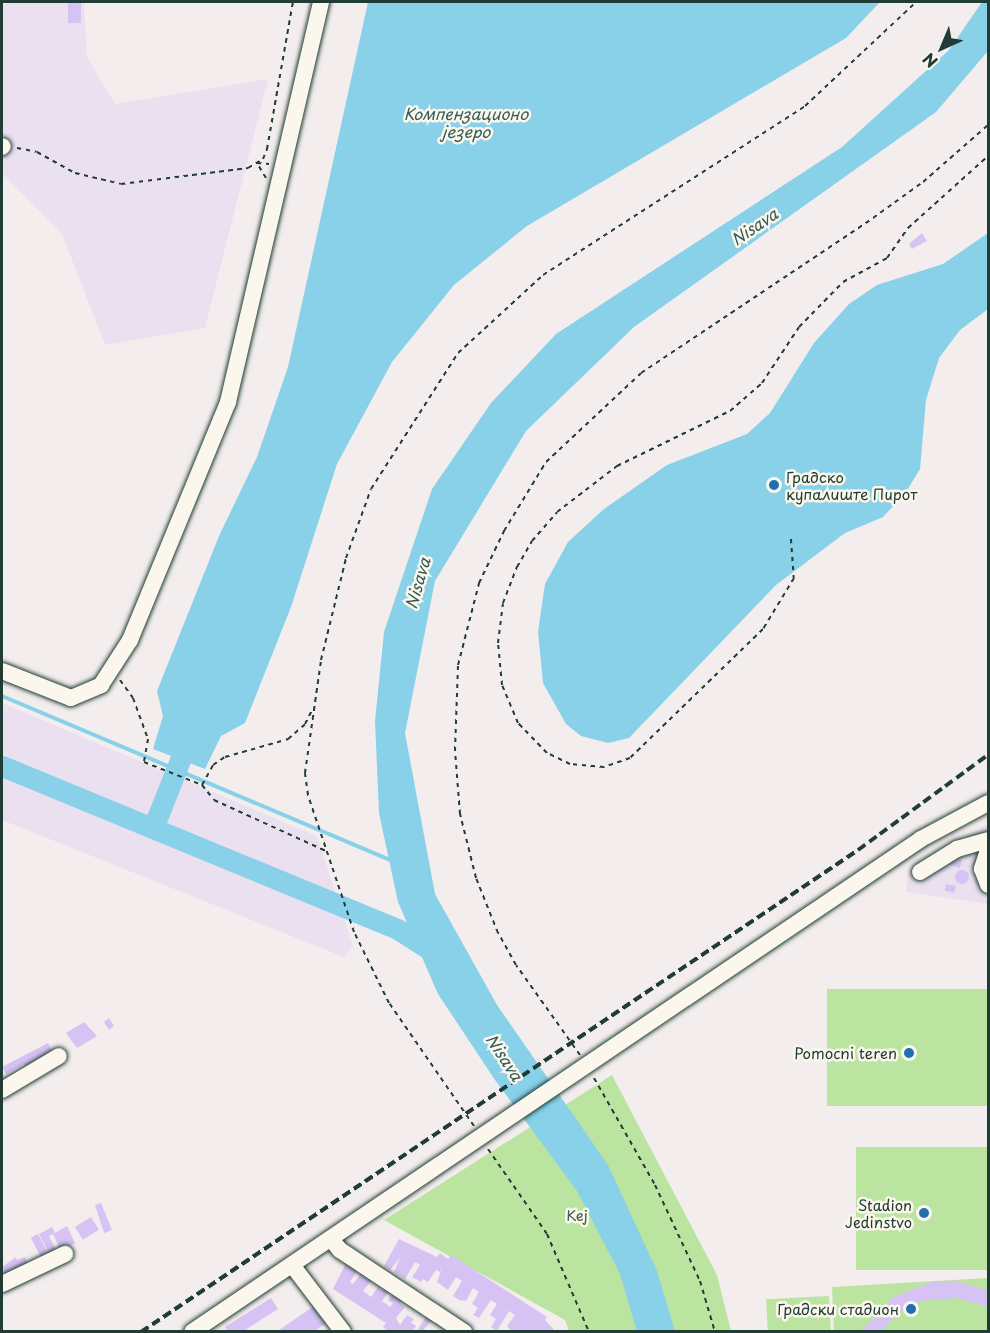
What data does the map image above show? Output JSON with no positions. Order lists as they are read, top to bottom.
{
  "water": ["Компензационо језеро", "Nisava"],
  "parks": ["Кеј"],
  "places": [
    "Градско купалиште Пирот",
    "Pomocni teren",
    "Stadion Jedinstvo",
    "Градски стадион"
  ],
  "north": "bottom left"
}
